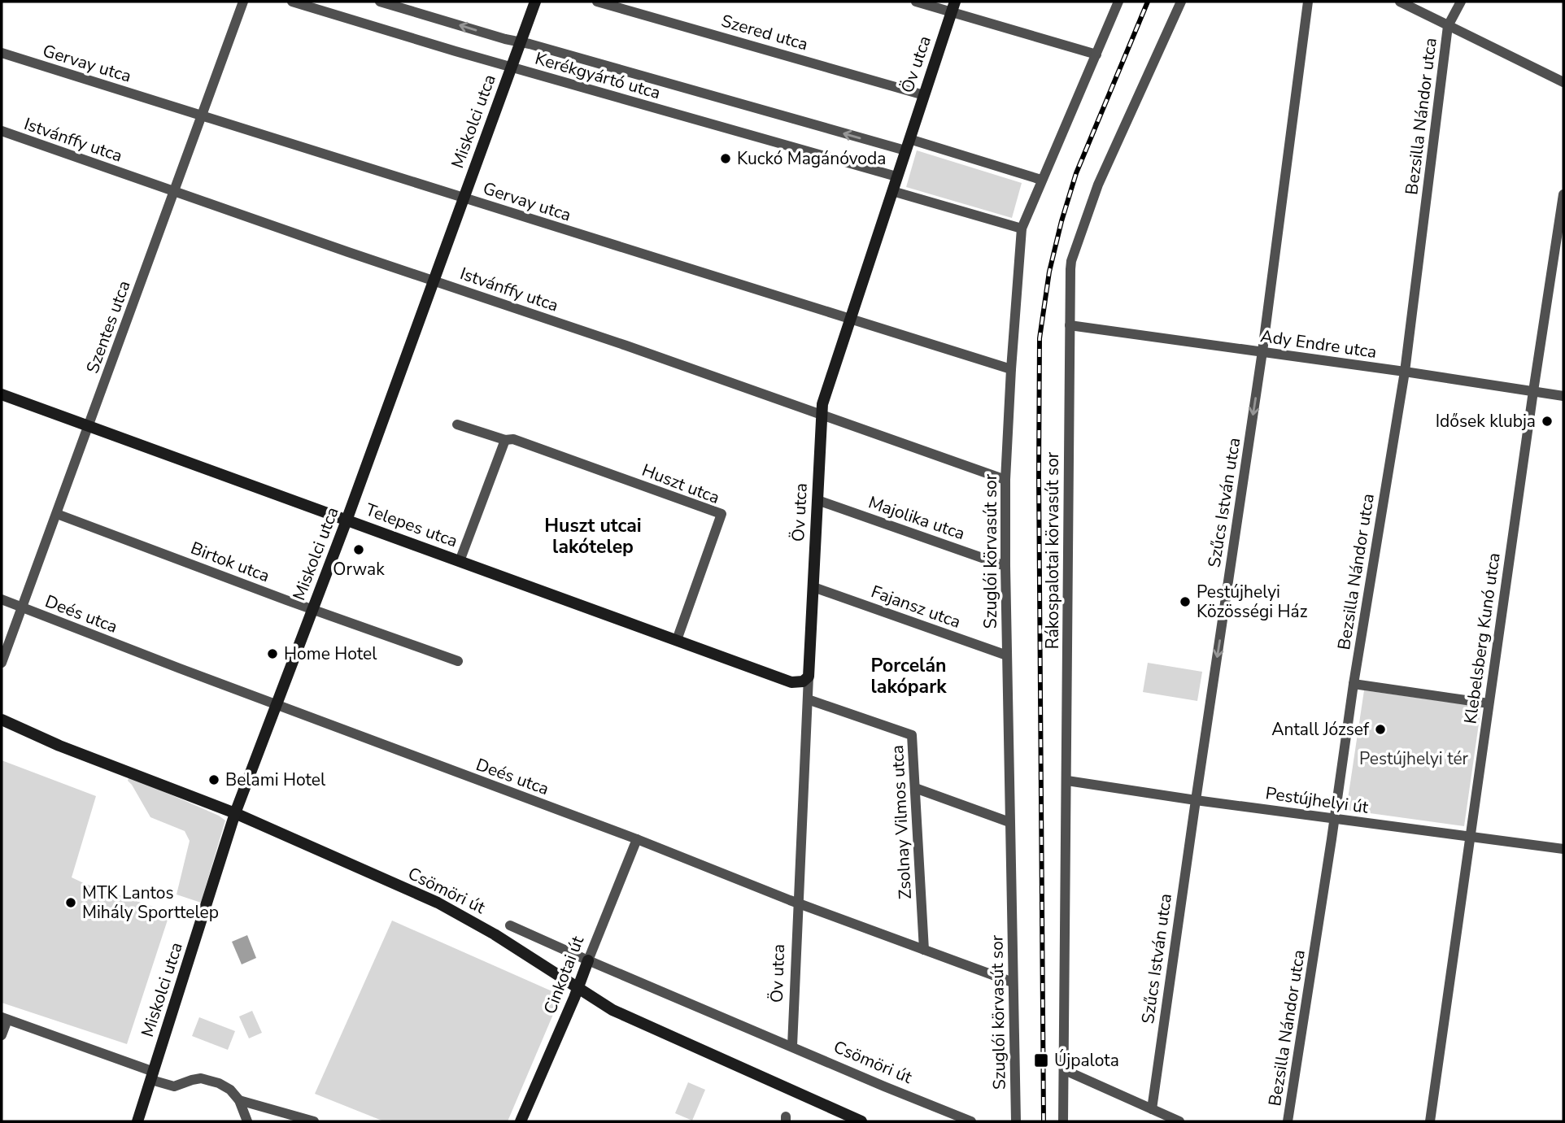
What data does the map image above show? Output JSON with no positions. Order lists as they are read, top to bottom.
{
  "streets": {
    "street": [
      "Szered utca",
      "Gervay utca",
      "Öv utca",
      "Kerékgyártó utca",
      "Bezsilla Nándor utca",
      "Miskolci utca",
      "Istvánffy utca",
      "Szentes utca",
      "Ady Endre utca",
      "Huszt utca",
      "Szűcs István utca",
      "Majolika utca",
      "Telepes utca",
      "Rákospalotai körvasút sor",
      "Szuglói körvasút sor",
      "Birtok utca",
      "Fajansz utca",
      "Deés utca",
      "Klebelsberg Kunó utca",
      "Pestújhelyi út",
      "Zsolnay Vilmos utca",
      "Csömöri út",
      "Cinkotai út"
    ]
  },
  "crossings": [
    ["Szered utca", "Öv utca"],
    ["Gervay utca", "Öv utca"],
    ["Gervay utca", "Miskolci utca"],
    ["Gervay utca", "Szentes utca"],
    ["Gervay utca", "Szuglói körvasút sor"],
    ["Öv utca", "Kerékgyártó utca"],
    ["Öv utca", "Istvánffy utca"],
    ["Öv utca", "Majolika utca"],
    ["Öv utca", "Telepes utca"],
    ["Öv utca", "Fajansz utca"],
    ["Öv utca", "Deés utca"],
    ["Öv utca", "Zsolnay Vilmos utca"],
    ["Öv utca", "Csömöri út"],
    ["Kerékgyártó utca", "Miskolci utca"],
    ["Kerékgyártó utca", "Szuglói körvasút sor"],
    ["Bezsilla Nándor utca", "Ady Endre utca"],
    ["Bezsilla Nándor utca", "Pestújhelyi út"],
    ["Miskolci utca", "Istvánffy utca"],
    ["Miskolci utca", "Telepes utca"],
    ["Miskolci utca", "Birtok utca"],
    ["Miskolci utca", "Deés utca"],
    ["Miskolci utca", "Csömöri út"],
    ["Istvánffy utca", "Szentes utca"],
    ["Istvánffy utca", "Szuglói körvasút sor"],
    ["Szentes utca", "Telepes utca"],
    ["Szentes utca", "Birtok utca"],
    ["Szentes utca", "Deés utca"],
    ["Ady Endre utca", "Szűcs István utca"],
    ["Ady Endre utca", "Rákospalotai körvasút sor"],
    ["Ady Endre utca", "Klebelsberg Kunó utca"],
    ["Huszt utca", "Telepes utca"],
    ["Szűcs István utca", "Pestújhelyi út"],
    ["Majolika utca", "Szuglói körvasút sor"],
    ["Rákospalotai körvasút sor", "Pestújhelyi út"],
    ["Szuglói körvasút sor", "Fajansz utca"],
    ["Szuglói körvasút sor", "Deés utca"],
    ["Deés utca", "Zsolnay Vilmos utca"],
    ["Deés utca", "Cinkotai út"],
    ["Klebelsberg Kunó utca", "Pestújhelyi út"],
    ["Csömöri út", "Cinkotai út"]
  ],
  "one_way": ["Szűcs István utca"],
  "districts": ["Huszt utcai lakótelep", "Porcelán lakópark"],
  "parks": ["Pestújhelyi tér"],
  "places": {
    "other": [
      "Kuckó Magánóvoda",
      "Idősek klubja",
      "Orwak",
      "Pestújhelyi Közösségi Ház",
      "Home Hotel",
      "Antall József",
      "Belami Hotel",
      "MTK Lantos Mihály Sporttelep"
    ],
    "transit": ["Újpalota"]
  }
}
